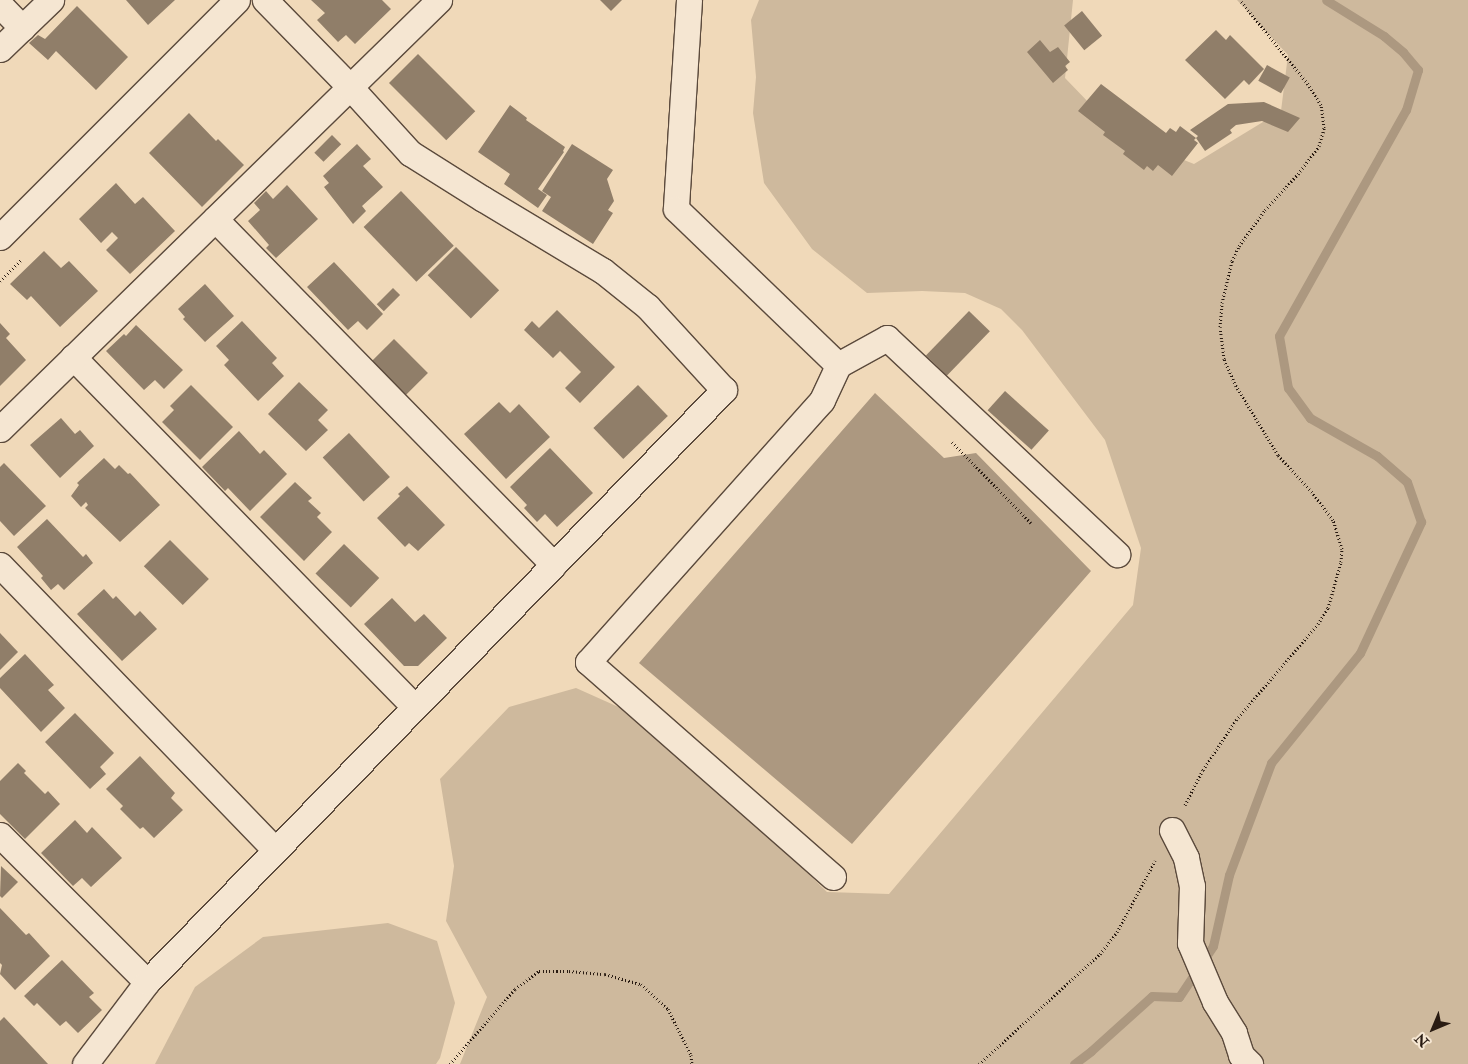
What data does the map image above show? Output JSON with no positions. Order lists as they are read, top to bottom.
{
  "north": "bottom left"
}
